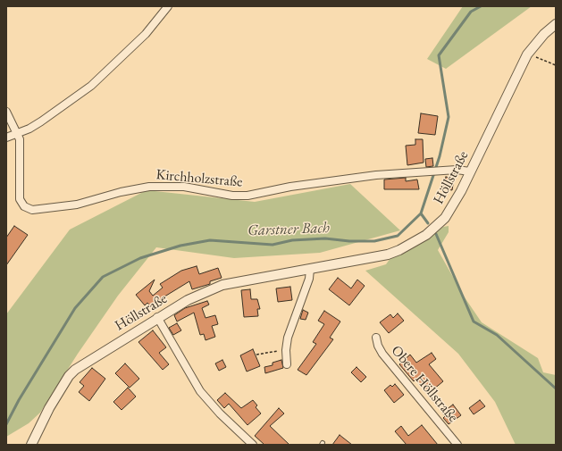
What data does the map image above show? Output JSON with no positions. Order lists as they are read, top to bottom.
{
  "streets": {
    "street": ["Höllstraße", "Kirchholzstraße", "Obere Höllstraße"]
  },
  "crossings": [
    ["Höllstraße", "Kirchholzstraße"]
  ],
  "water": ["Garstner Bach"]
}
